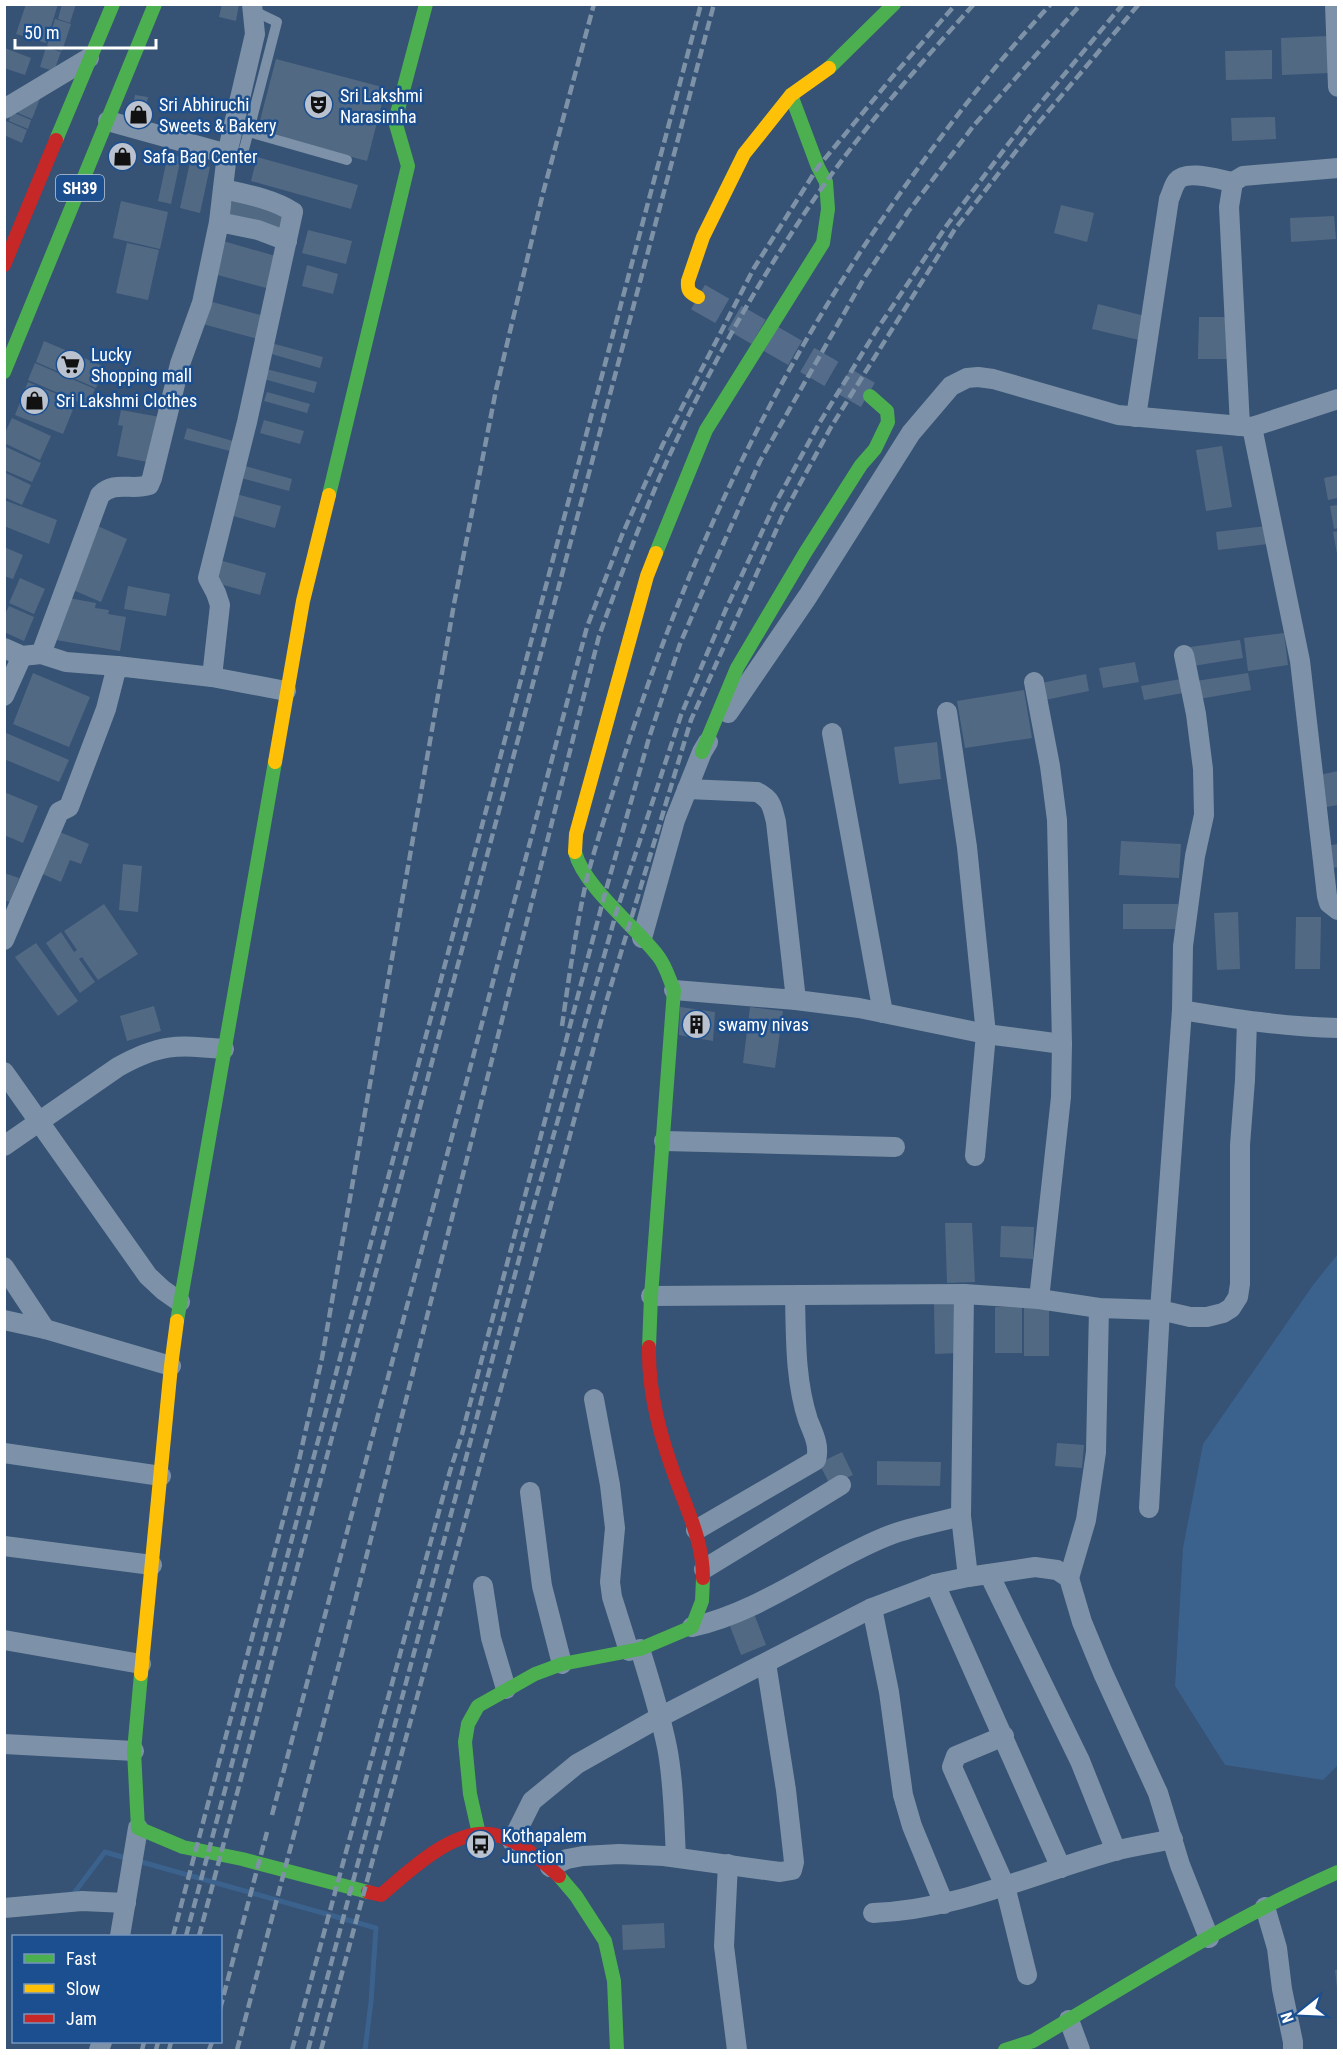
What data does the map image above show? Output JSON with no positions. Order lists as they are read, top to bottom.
{
  "streets": {
    "main road": ["SH39"]
  },
  "places": {
    "theatre": ["Sri Lakshmi Narasimha"],
    "shop": ["Sri Abhiruchi Sweets & Bakery", "Safa Bag Center", "Sri Lakshmi Clothes"],
    "supermarket": ["Lucky Shopping mall"],
    "building": ["swamy nivas"],
    "bus stop": ["Kothapalem Junction"]
  },
  "legend": ["Fast", "Slow", "Jam"],
  "scale_bar": "50 m",
  "north": "left"
}
